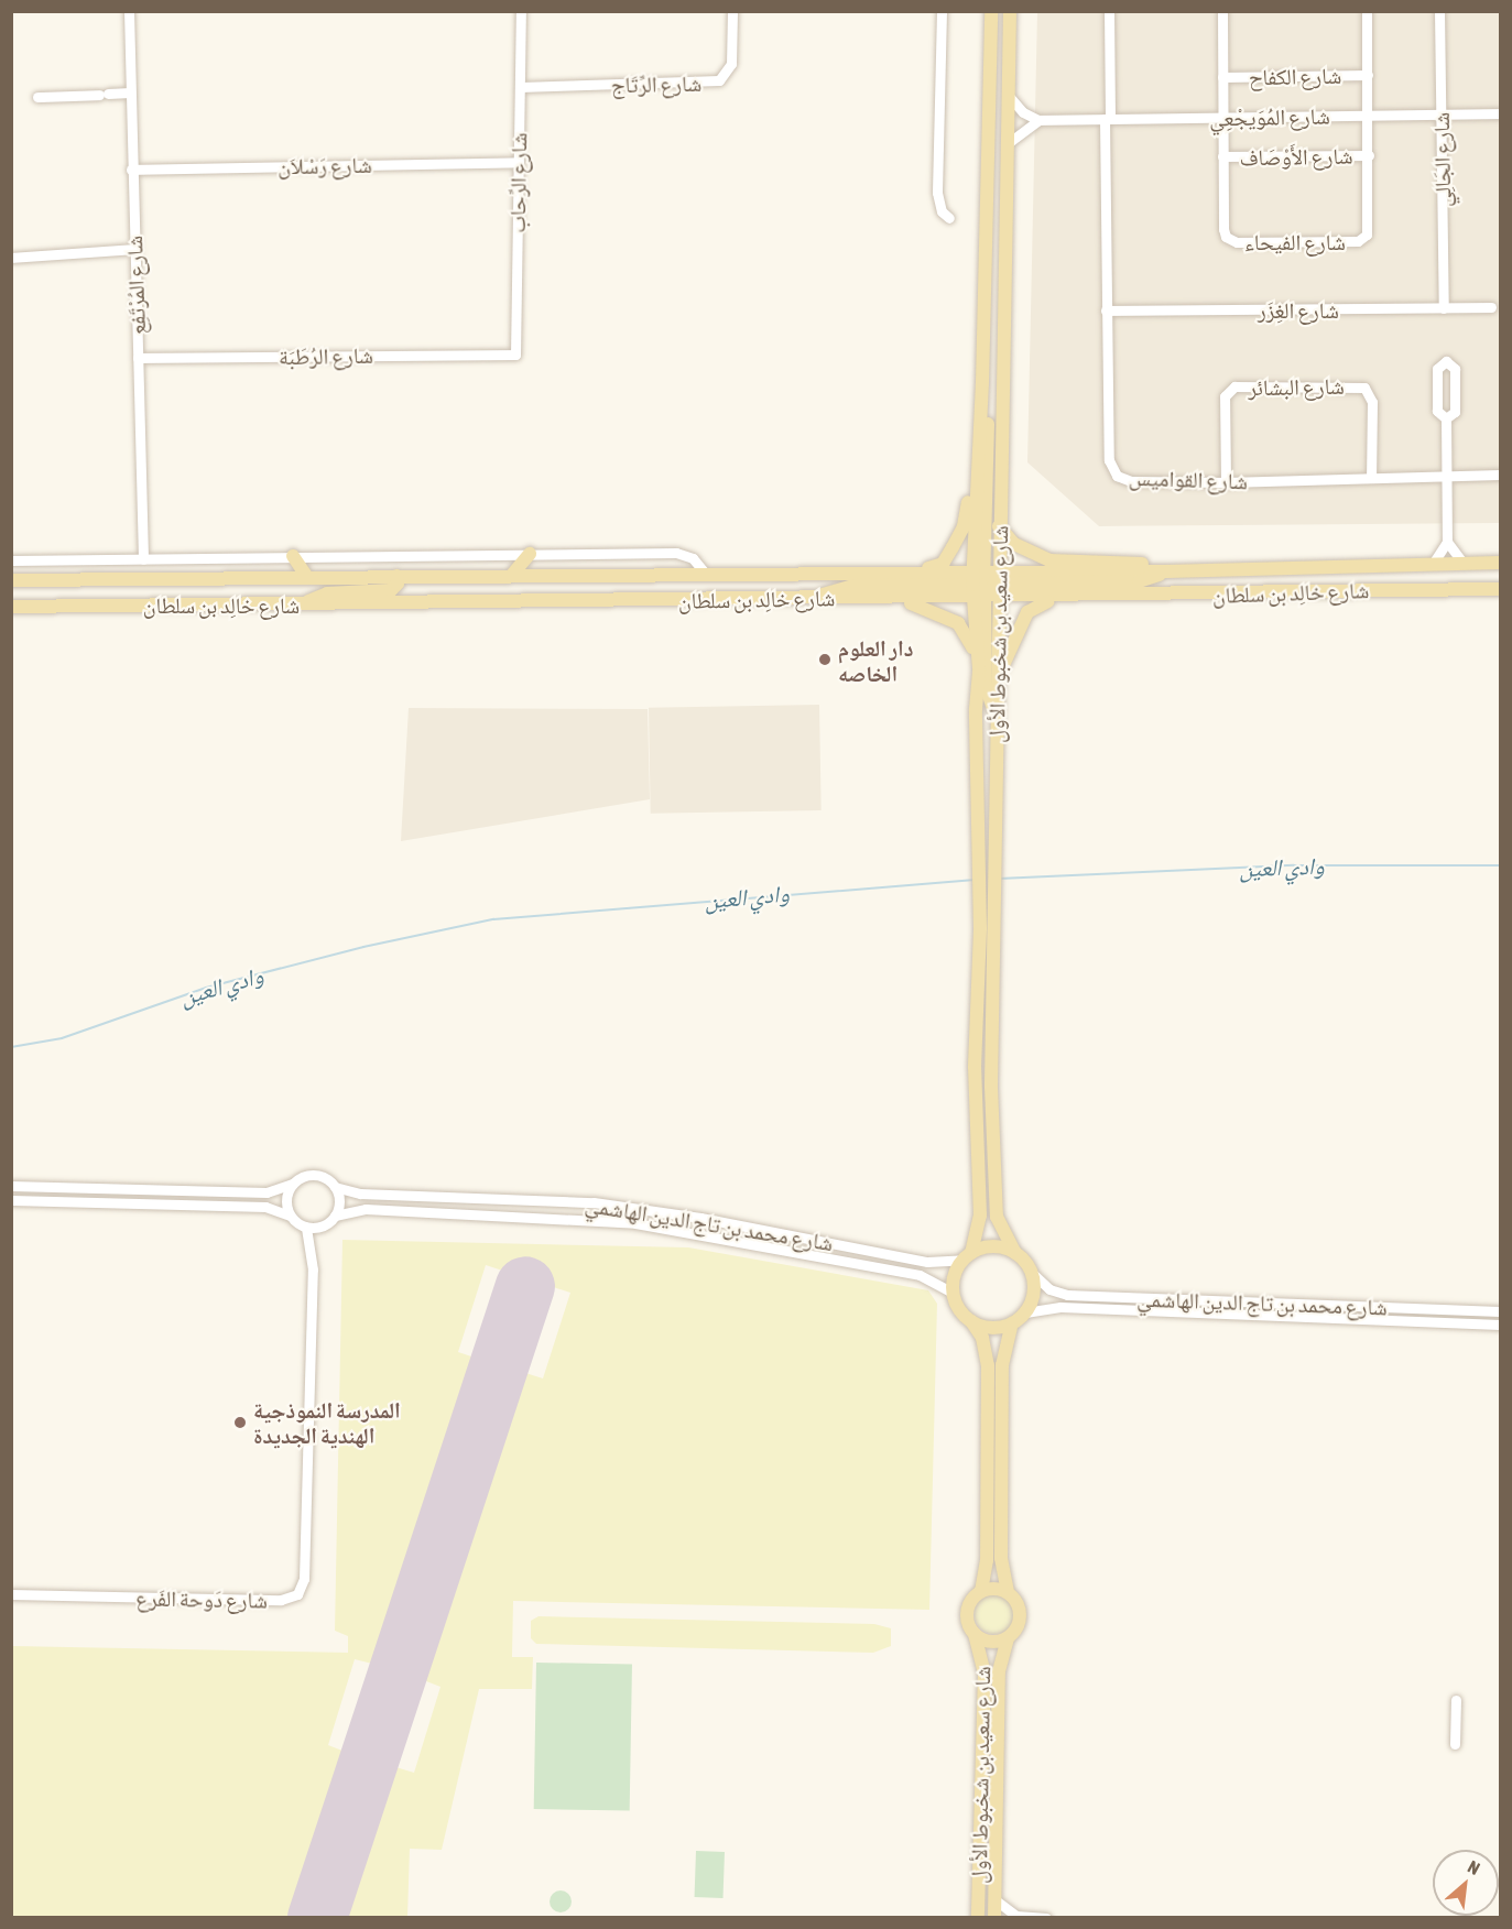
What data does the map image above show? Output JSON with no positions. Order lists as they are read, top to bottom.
{
  "streets": {
    "main road": ["شارع خالِد بن سلطان", "شارع سعيد بن شخبوط الأول"],
    "street": [
      "شارع الكفاح",
      "شارع الرِّتَاج",
      "شارع المُوَيجْعِي",
      "شارع الأَوْصَاف",
      "شارع الجَالِي",
      "شارع رَسْلاَن",
      "شارع الرِّحاب",
      "شارع الفيحاء",
      "شارع المُرْتَفِع",
      "شارع الغِزَر",
      "شارع الرُطَبَة",
      "شارع البشائر",
      "شارع القواميس",
      "شارع محمد بن تاج الدين الهاشمي",
      "شارع دَوحة الفَرع"
    ]
  },
  "crossings": [
    ["شارع الكفاح", "شارع الفيحاء"],
    ["شارع الرِّتَاج", "شارع الرِّحاب"],
    ["شارع المُوَيجْعِي", "شارع الجَالِي"],
    ["شارع المُوَيجْعِي", "شارع الفيحاء"],
    ["شارع المُوَيجْعِي", "شارع القواميس"],
    ["شارع الأَوْصَاف", "شارع الفيحاء"],
    ["شارع الجَالِي", "شارع الغِزَر"],
    ["شارع رَسْلاَن", "شارع الرِّحاب"],
    ["شارع رَسْلاَن", "شارع المُرْتَفِع"],
    ["شارع الرِّحاب", "شارع الرُطَبَة"],
    ["شارع المُرْتَفِع", "شارع الرُطَبَة"],
    ["شارع الغِزَر", "شارع القواميس"],
    ["شارع البشائر", "شارع القواميس"],
    ["شارع خالِد بن سلطان", "شارع سعيد بن شخبوط الأول"],
    ["شارع سعيد بن شخبوط الأول", "شارع محمد بن تاج الدين الهاشمي"],
    ["شارع محمد بن تاج الدين الهاشمي", "شارع دَوحة الفَرع"]
  ],
  "water": ["وادي العين"],
  "places": ["دار العلوم الخاصه", "المدرسة النموذجية الهندية الجديدة"],
  "north": "top right"
}
